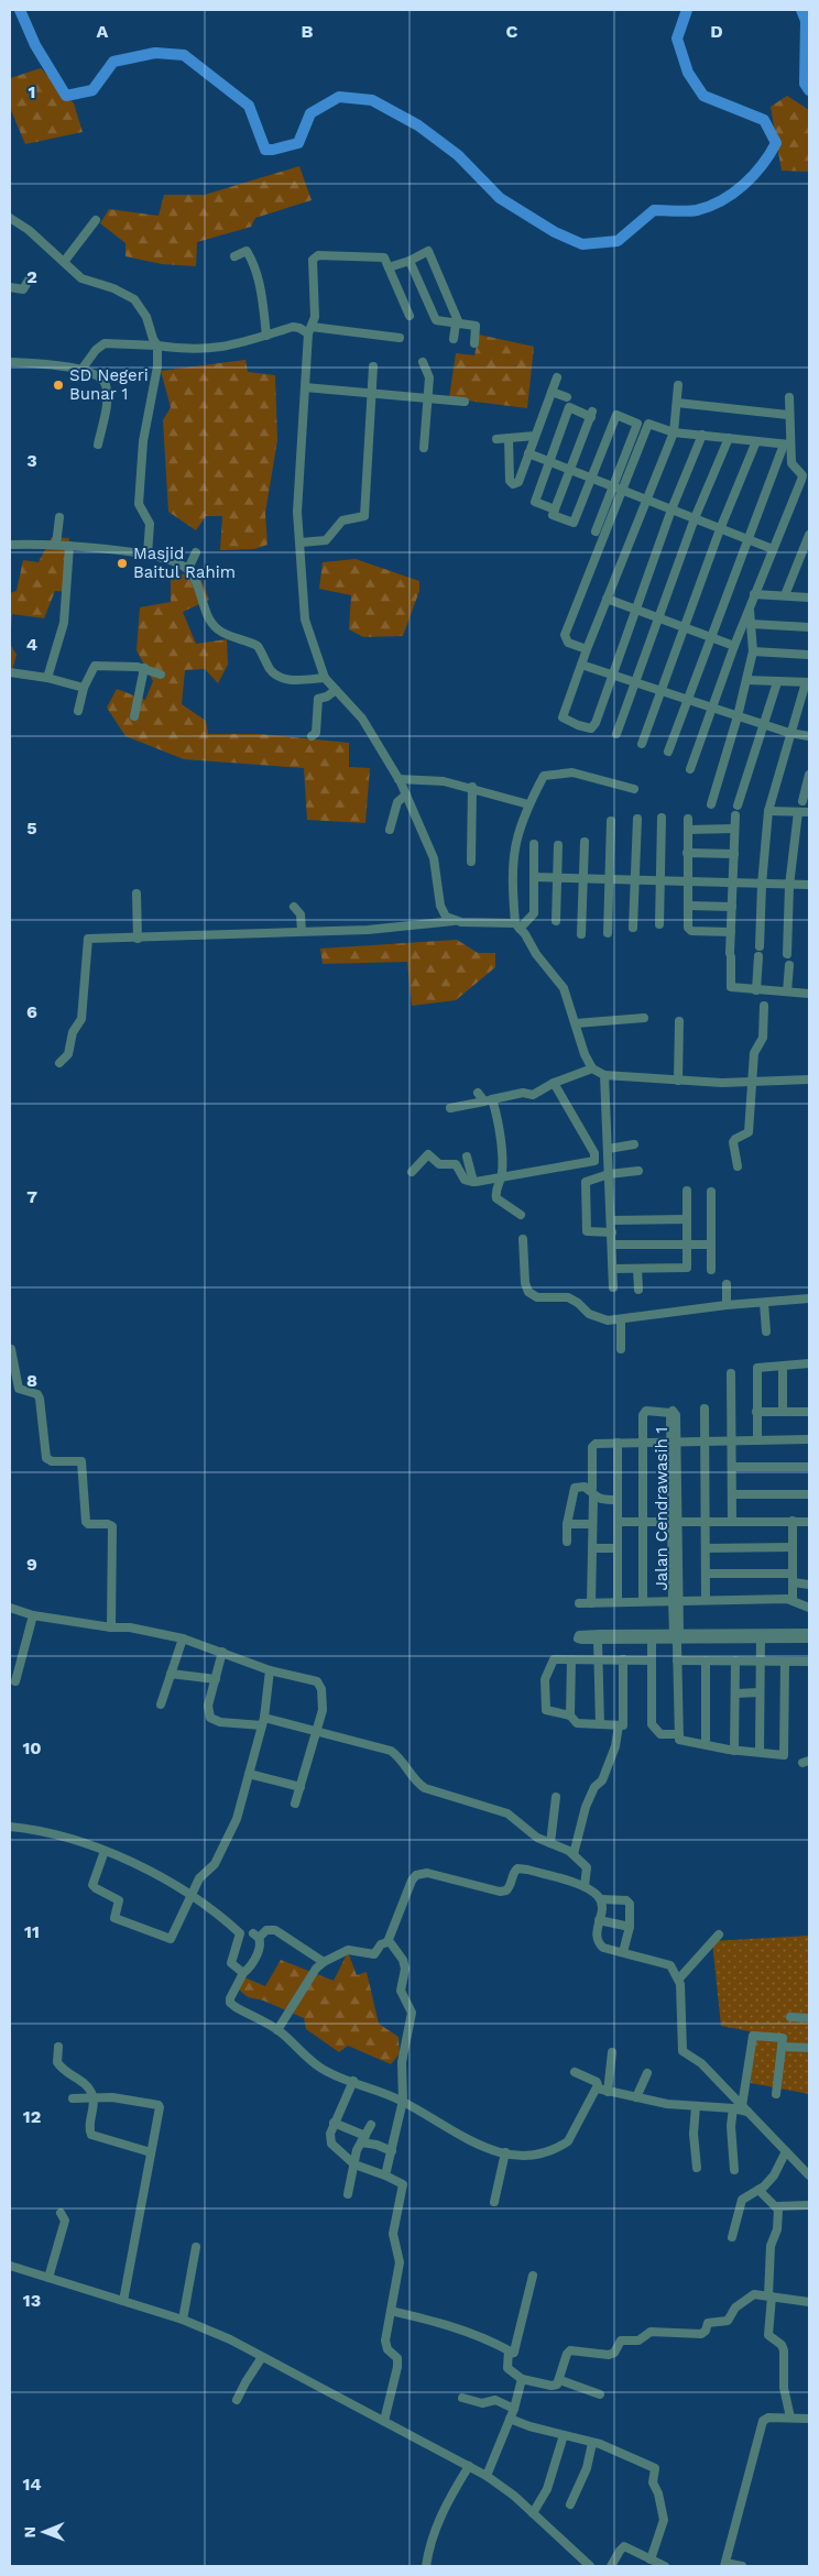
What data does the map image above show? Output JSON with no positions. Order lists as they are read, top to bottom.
{
  "streets": {
    "street": ["Jalan Cendrawasih 1"]
  },
  "places": ["SD Negeri Bunar 1", "Masjid Baitul Rahim"],
  "north": "left",
  "grid": {
    "columns": [
      "A",
      "B",
      "C",
      "D"
    ],
    "rows": [
      "1",
      "2",
      "3",
      "4",
      "5",
      "6",
      "7",
      "8",
      "9",
      "10",
      "11",
      "12",
      "13",
      "14"
    ]
  }
}
